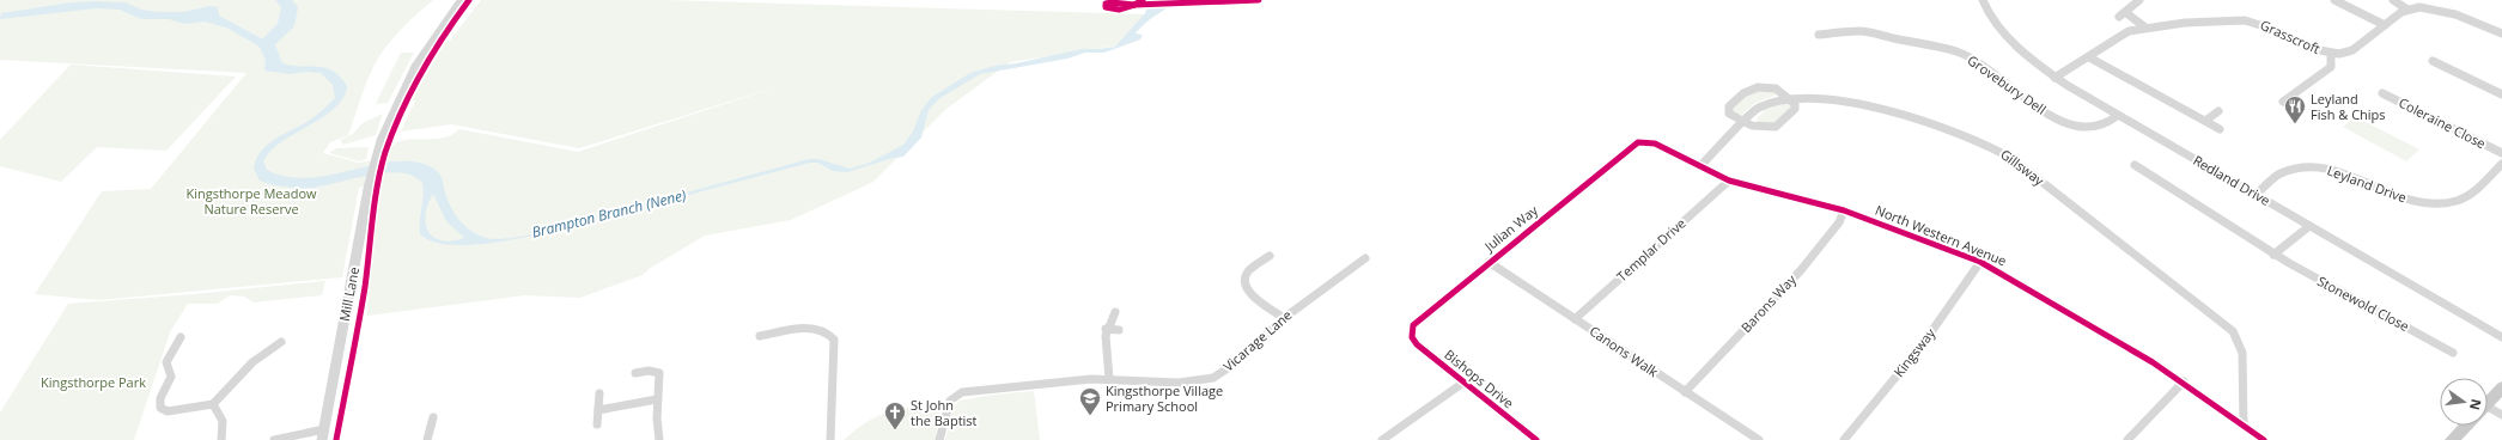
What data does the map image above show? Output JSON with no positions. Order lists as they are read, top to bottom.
{
  "streets": {
    "street": [
      "Grasscroft",
      "Grovebury Dell",
      "Coleraine Close",
      "Gillsway",
      "Redland Drive",
      "Leyland Drive",
      "Julian Way",
      "North Western Avenue",
      "Templar Drive",
      "Mill Lane",
      "Barons Way",
      "Stonewold Close",
      "Vicarage Lane",
      "Canons Walk",
      "Kingsway",
      "Bishops Drive"
    ]
  },
  "crossings": [
    ["Grasscroft", "Redland Drive"],
    ["Grovebury Dell", "Redland Drive"],
    ["Gillsway", "North Western Avenue"],
    ["Redland Drive", "Leyland Drive"],
    ["Julian Way", "North Western Avenue"],
    ["Julian Way", "Canons Walk"],
    ["Julian Way", "Bishops Drive"],
    ["North Western Avenue", "Templar Drive"],
    ["North Western Avenue", "Barons Way"],
    ["North Western Avenue", "Kingsway"],
    ["Templar Drive", "Canons Walk"],
    ["Barons Way", "Canons Walk"]
  ],
  "water": ["Brampton Branch (Nene)"],
  "parks": ["Kingsthorpe Meadow Nature Reserve", "Kingsthorpe Park"],
  "places": {
    "restaurant": ["Leyland Fish & Chips"],
    "school or university": ["Kingsthorpe Village Primary School"],
    "church": ["St John the Baptist"]
  },
  "north": "right"
}
